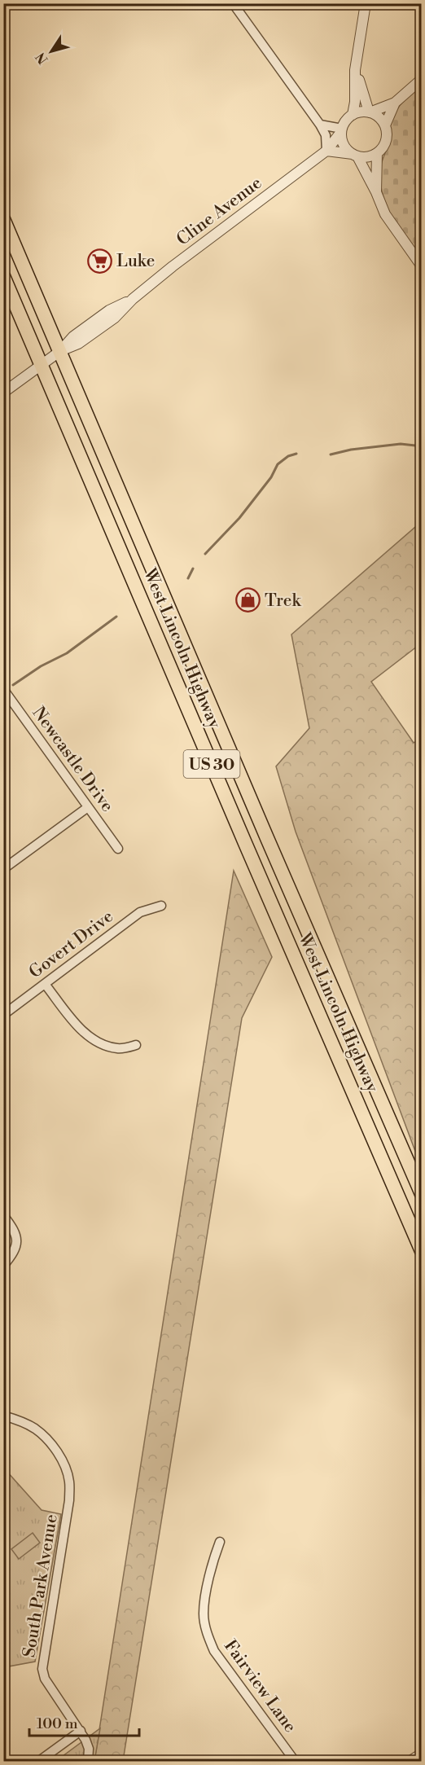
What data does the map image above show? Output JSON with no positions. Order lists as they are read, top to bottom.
{
  "streets": {
    "main road": ["West Lincoln Highway", "US 30"],
    "street": [
      "Cline Avenue",
      "Newcastle Drive",
      "Govert Drive",
      "South Park Avenue",
      "Fairview Lane"
    ]
  },
  "crossings": [
    ["Cline Avenue", "West Lincoln Highway"]
  ],
  "places": {
    "supermarket": ["Luke"],
    "shop": ["Trek"]
  },
  "scale_bar": "100 m",
  "north": "bottom left"
}
